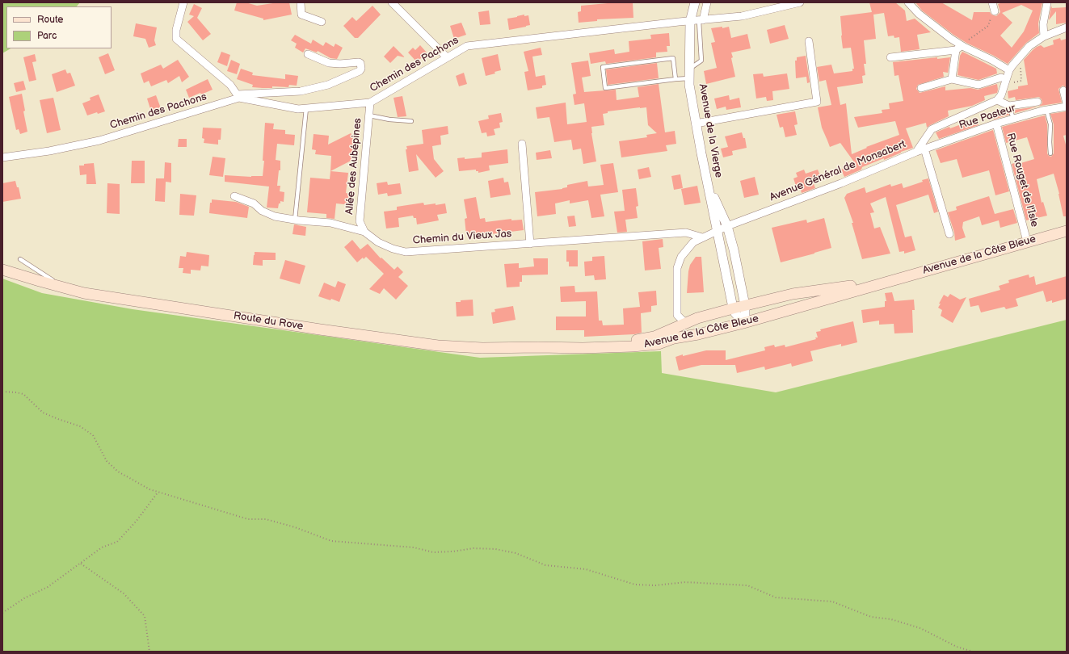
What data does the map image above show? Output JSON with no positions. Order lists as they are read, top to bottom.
{
  "streets": {
    "main road": ["Avenue de la Côte Bleue", "Route du Rove"],
    "street": [
      "Chemin des Pachons",
      "Rue Pasteur",
      "Avenue de la Vierge",
      "Allée des Aubépines",
      "Avenue Général de Monsabert",
      "Rue Rouget de l'Isle",
      "Chemin du Vieux Jas"
    ]
  },
  "crossings": [
    ["Chemin des Pachons", "Avenue de la Vierge"],
    ["Chemin des Pachons", "Allée des Aubépines"],
    ["Rue Pasteur", "Avenue Général de Monsabert"],
    ["Rue Pasteur", "Rue Rouget de l'Isle"],
    ["Allée des Aubépines", "Chemin du Vieux Jas"],
    ["Avenue Général de Monsabert", "Chemin du Vieux Jas"],
    ["Avenue Général de Monsabert", "Avenue de la Côte Bleue"],
    ["Rue Rouget de l'Isle", "Avenue de la Côte Bleue"],
    ["Avenue de la Côte Bleue", "Route du Rove"]
  ],
  "legend": ["Route", "Parc"]
}
